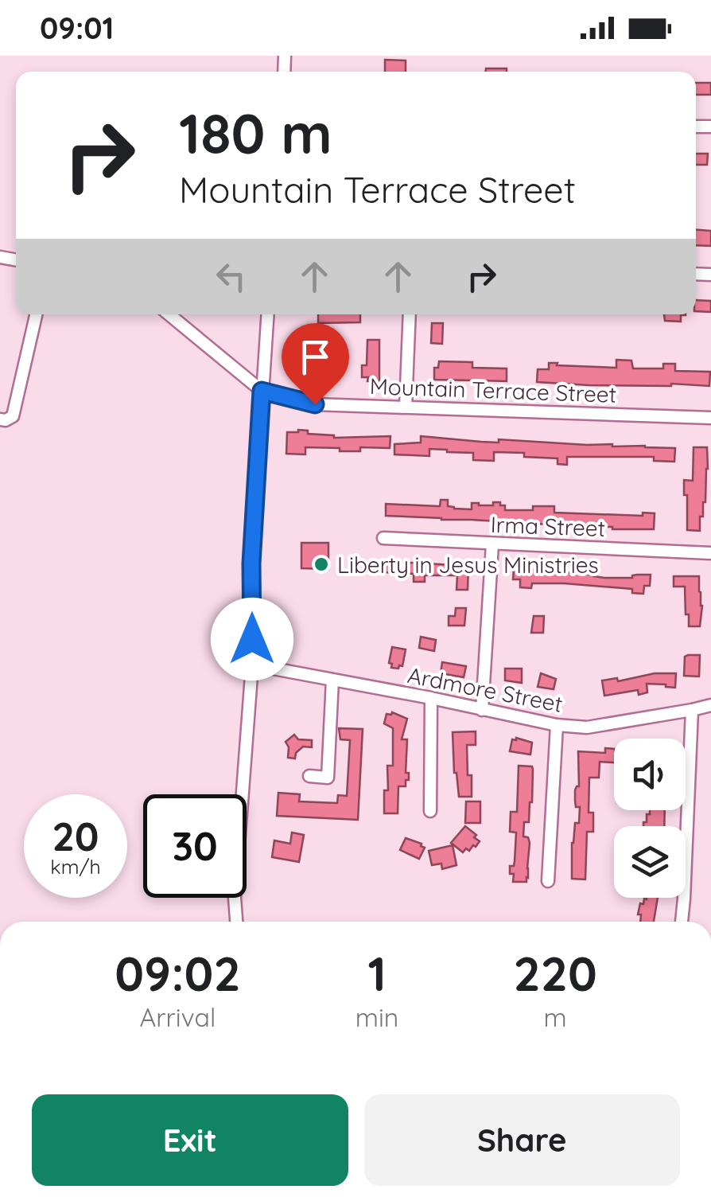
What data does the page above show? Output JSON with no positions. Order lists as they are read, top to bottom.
{
  "streets": {
    "street": ["Mountain Terrace Street", "Irma Street", "Ardmore Street"]
  },
  "places": ["Liberty in Jesus Ministries"],
  "page": {
    "status": "09:01",
    "turn": ["180 m", "Mountain Terrace Street"],
    "speed": "20 km/h",
    "limit": "30",
    "eta": [
      "09:02",
      "Arrival",
      "1",
      "min",
      "220",
      "m"
    ],
    "buttons": ["Exit", "Share"]
  }
}
